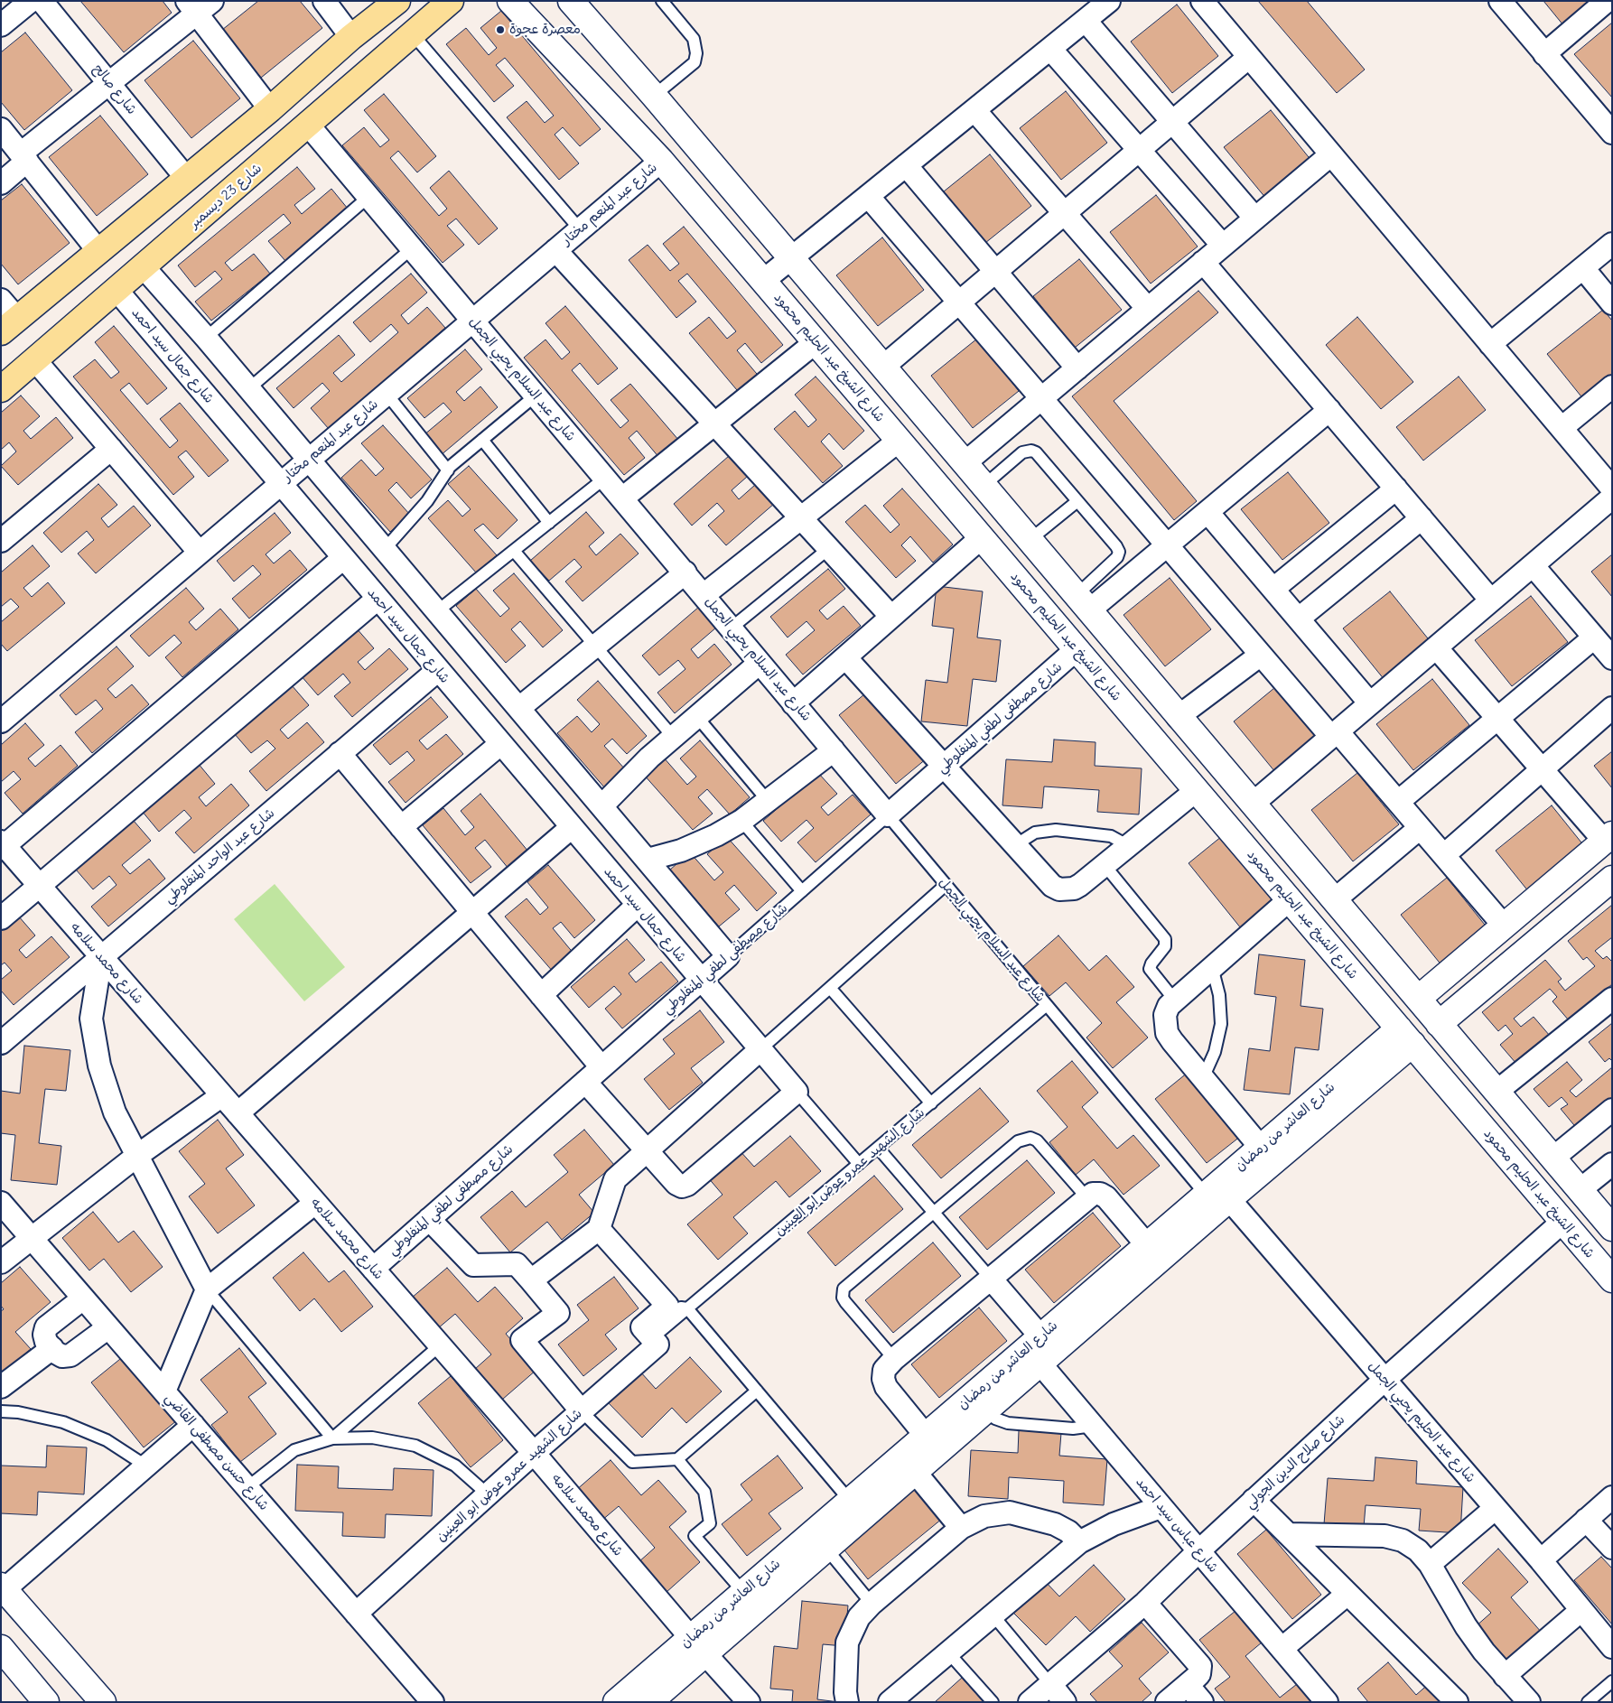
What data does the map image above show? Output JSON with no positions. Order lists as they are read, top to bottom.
{
  "streets": {
    "main road": ["شارع 23 ديسمبر"],
    "street": [
      "شارع صالح",
      "شارع عبد المنعم مختار",
      "شارع جمال سيد احمد",
      "شارع الشيخ عبد الحليم محمود",
      "شارع عبد السلام يحيي الجمل",
      "شارع مصطفى لطفي المنفلوطي",
      "شارع عبد الواحد المنفلوطي",
      "شارع محمد سلامه",
      "شارع العاشر من رمضان",
      "شارع الشهيد عمرو عوض ابو العينين",
      "شارع عبد الحليم يحيي الجمل",
      "شارع حسن مصطفى القاضي",
      "شارع صلاح الدين الجولي",
      "شارع عباس سيد احمد"
    ]
  },
  "crossings": [
    ["شارع 23 ديسمبر", "شارع جمال سيد احمد"],
    ["شارع 23 ديسمبر", "شارع عبد السلام يحيي الجمل"],
    ["شارع عبد المنعم مختار", "شارع جمال سيد احمد"],
    ["شارع عبد المنعم مختار", "شارع الشيخ عبد الحليم محمود"],
    ["شارع عبد المنعم مختار", "شارع عبد السلام يحيي الجمل"],
    ["شارع جمال سيد احمد", "شارع مصطفى لطفي المنفلوطي"],
    ["شارع جمال سيد احمد", "شارع عبد الواحد المنفلوطي"],
    ["شارع الشيخ عبد الحليم محمود", "شارع مصطفى لطفي المنفلوطي"],
    ["شارع الشيخ عبد الحليم محمود", "شارع العاشر من رمضان"],
    ["شارع الشيخ عبد الحليم محمود", "شارع صلاح الدين الجولي"],
    ["شارع عبد السلام يحيي الجمل", "شارع مصطفى لطفي المنفلوطي"],
    ["شارع عبد السلام يحيي الجمل", "شارع العاشر من رمضان"],
    ["شارع عبد السلام يحيي الجمل", "شارع الشهيد عمرو عوض ابو العينين"],
    ["شارع مصطفى لطفي المنفلوطي", "شارع محمد سلامه"],
    ["شارع عبد الواحد المنفلوطي", "شارع محمد سلامه"],
    ["شارع محمد سلامه", "شارع العاشر من رمضان"],
    ["شارع محمد سلامه", "شارع الشهيد عمرو عوض ابو العينين"],
    ["شارع العاشر من رمضان", "شارع عبد الحليم يحيي الجمل"],
    ["شارع العاشر من رمضان", "شارع عباس سيد احمد"],
    ["شارع الشهيد عمرو عوض ابو العينين", "شارع حسن مصطفى القاضي"],
    ["شارع عبد الحليم يحيي الجمل", "شارع صلاح الدين الجولي"],
    ["شارع صلاح الدين الجولي", "شارع عباس سيد احمد"]
  ],
  "places": ["معصرة عجوة"]
}
